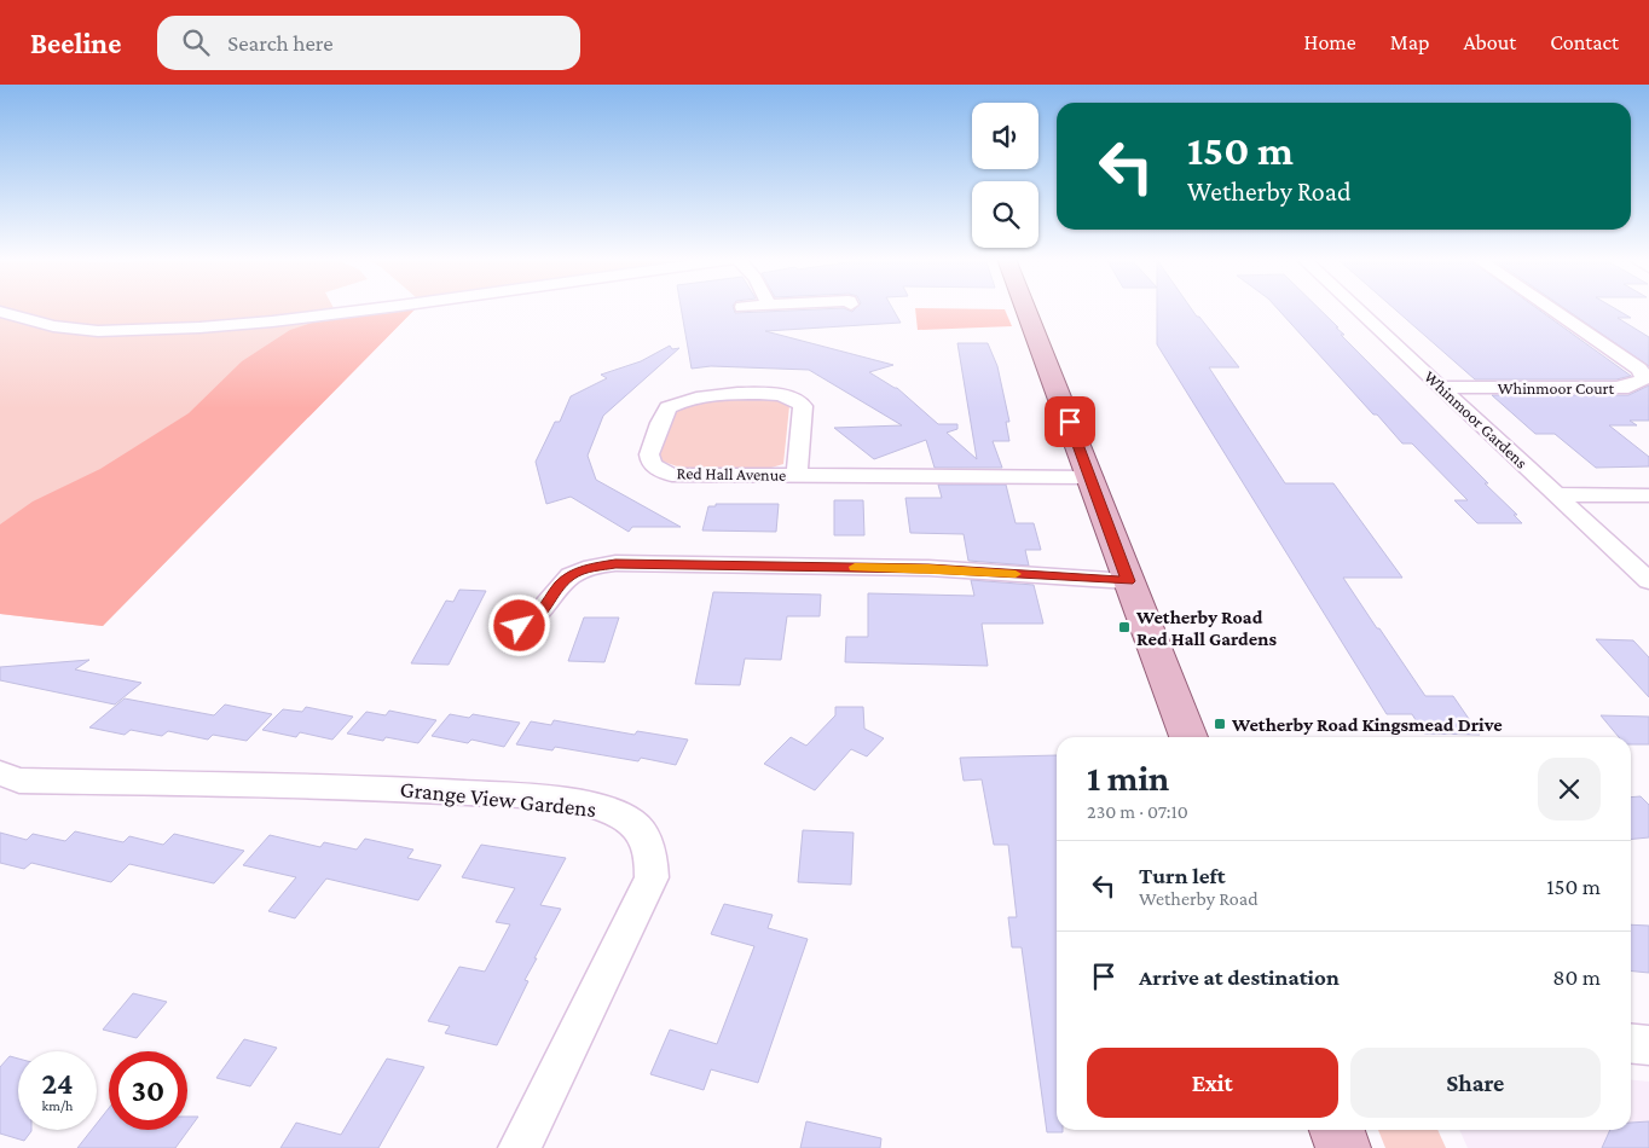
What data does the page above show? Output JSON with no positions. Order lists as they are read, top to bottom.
{
  "streets": {
    "street": [
      "Whinmoor Court",
      "Whinmoor Gardens",
      "Red Hall Avenue",
      "Grange View Gardens"
    ]
  },
  "crossings": [
    ["Whinmoor Court", "Whinmoor Gardens"]
  ],
  "places": {
    "transit": ["Wetherby Road Red Hall Gardens", "Wetherby Road Kingsmead Drive"]
  },
  "page": {
    "header": "Beeline",
    "search": "Search here",
    "nav": [
      "Home",
      "Map",
      "About",
      "Contact"
    ],
    "turn": ["150 m", "Wetherby Road"],
    "heading": ["1 min", "230 m · 07:10"],
    "list": [
      {
        "name": "Turn left",
        "note": "Wetherby Road",
        "value": "150 m"
      },
      {
        "name": "Arrive at destination",
        "value": "80 m"
      }
    ],
    "buttons": ["Exit", "Share"],
    "speed": "24 km/h",
    "limit": "30"
  }
}
